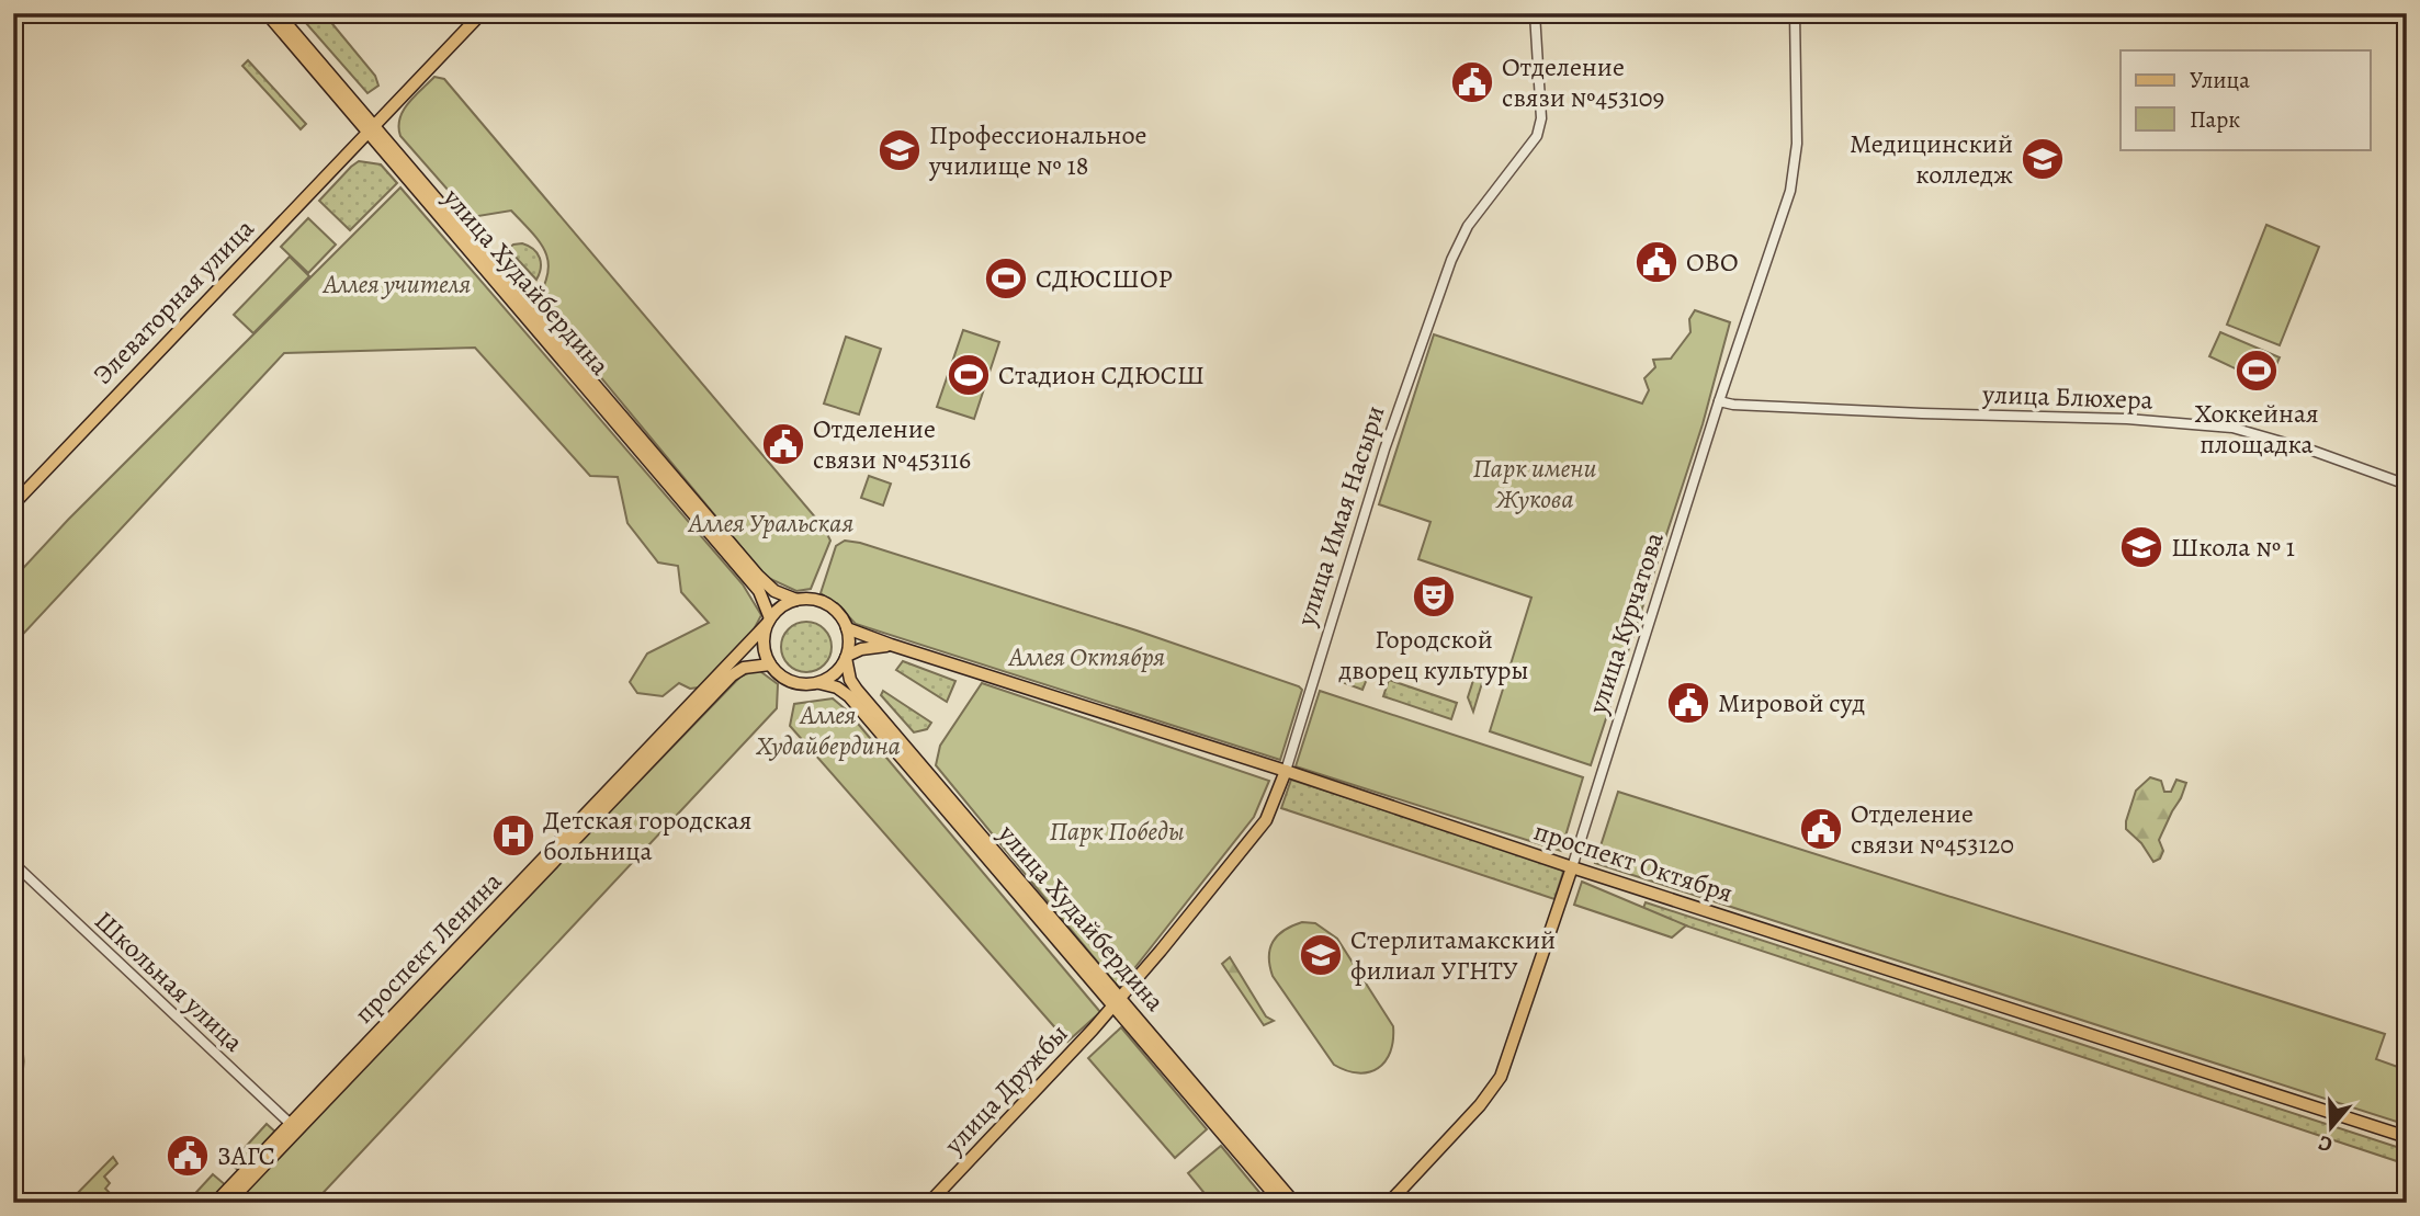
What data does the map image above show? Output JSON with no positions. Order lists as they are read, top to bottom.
{
  "streets": {
    "main road": [
      "улица Худайбердина",
      "Элеваторная улица",
      "улица Имая Насыри",
      "улица Курчатова",
      "проспект Октября",
      "проспект Ленина",
      "улица Дружбы"
    ],
    "street": ["улица Блюхера", "Школьная улица"]
  },
  "crossings": [
    ["улица Худайбердина", "Элеваторная улица"],
    ["улица Худайбердина", "улица Имая Насыри"],
    ["улица Худайбердина", "проспект Октября"],
    ["улица Худайбердина", "проспект Ленина"],
    ["улица Худайбердина", "улица Дружбы"],
    ["улица Блюхера", "улица Курчатова"],
    ["улица Имая Насыри", "проспект Октября"],
    ["улица Имая Насыри", "улица Дружбы"],
    ["улица Курчатова", "проспект Октября"],
    ["проспект Октября", "проспект Ленина"],
    ["проспект Ленина", "Школьная улица"]
  ],
  "parks": [
    "Аллея учителя",
    "Парк имени Жукова",
    "Аллея Уральская",
    "Аллея Октября",
    "Аллея Худайбердина",
    "Парк Победы"
  ],
  "places": {
    "public building": [
      "Отделение связи №453109",
      "ОВО",
      "Отделение связи №453116",
      "Мировой суд",
      "Отделение связи №453120",
      "ЗАГС"
    ],
    "school or university": [
      "Профессиональное училище № 18",
      "Медицинский колледж",
      "Школа № 1",
      "Стерлитамакский филиал УГНТУ"
    ],
    "sports": ["СДЮСШОР", "Хоккейная площадка", "Стадион СДЮСШ"],
    "theatre": ["Городской дворец культуры"],
    "hospital": ["Детская городская больница"]
  },
  "legend": ["Улица", "Парк"],
  "north": "bottom"
}
